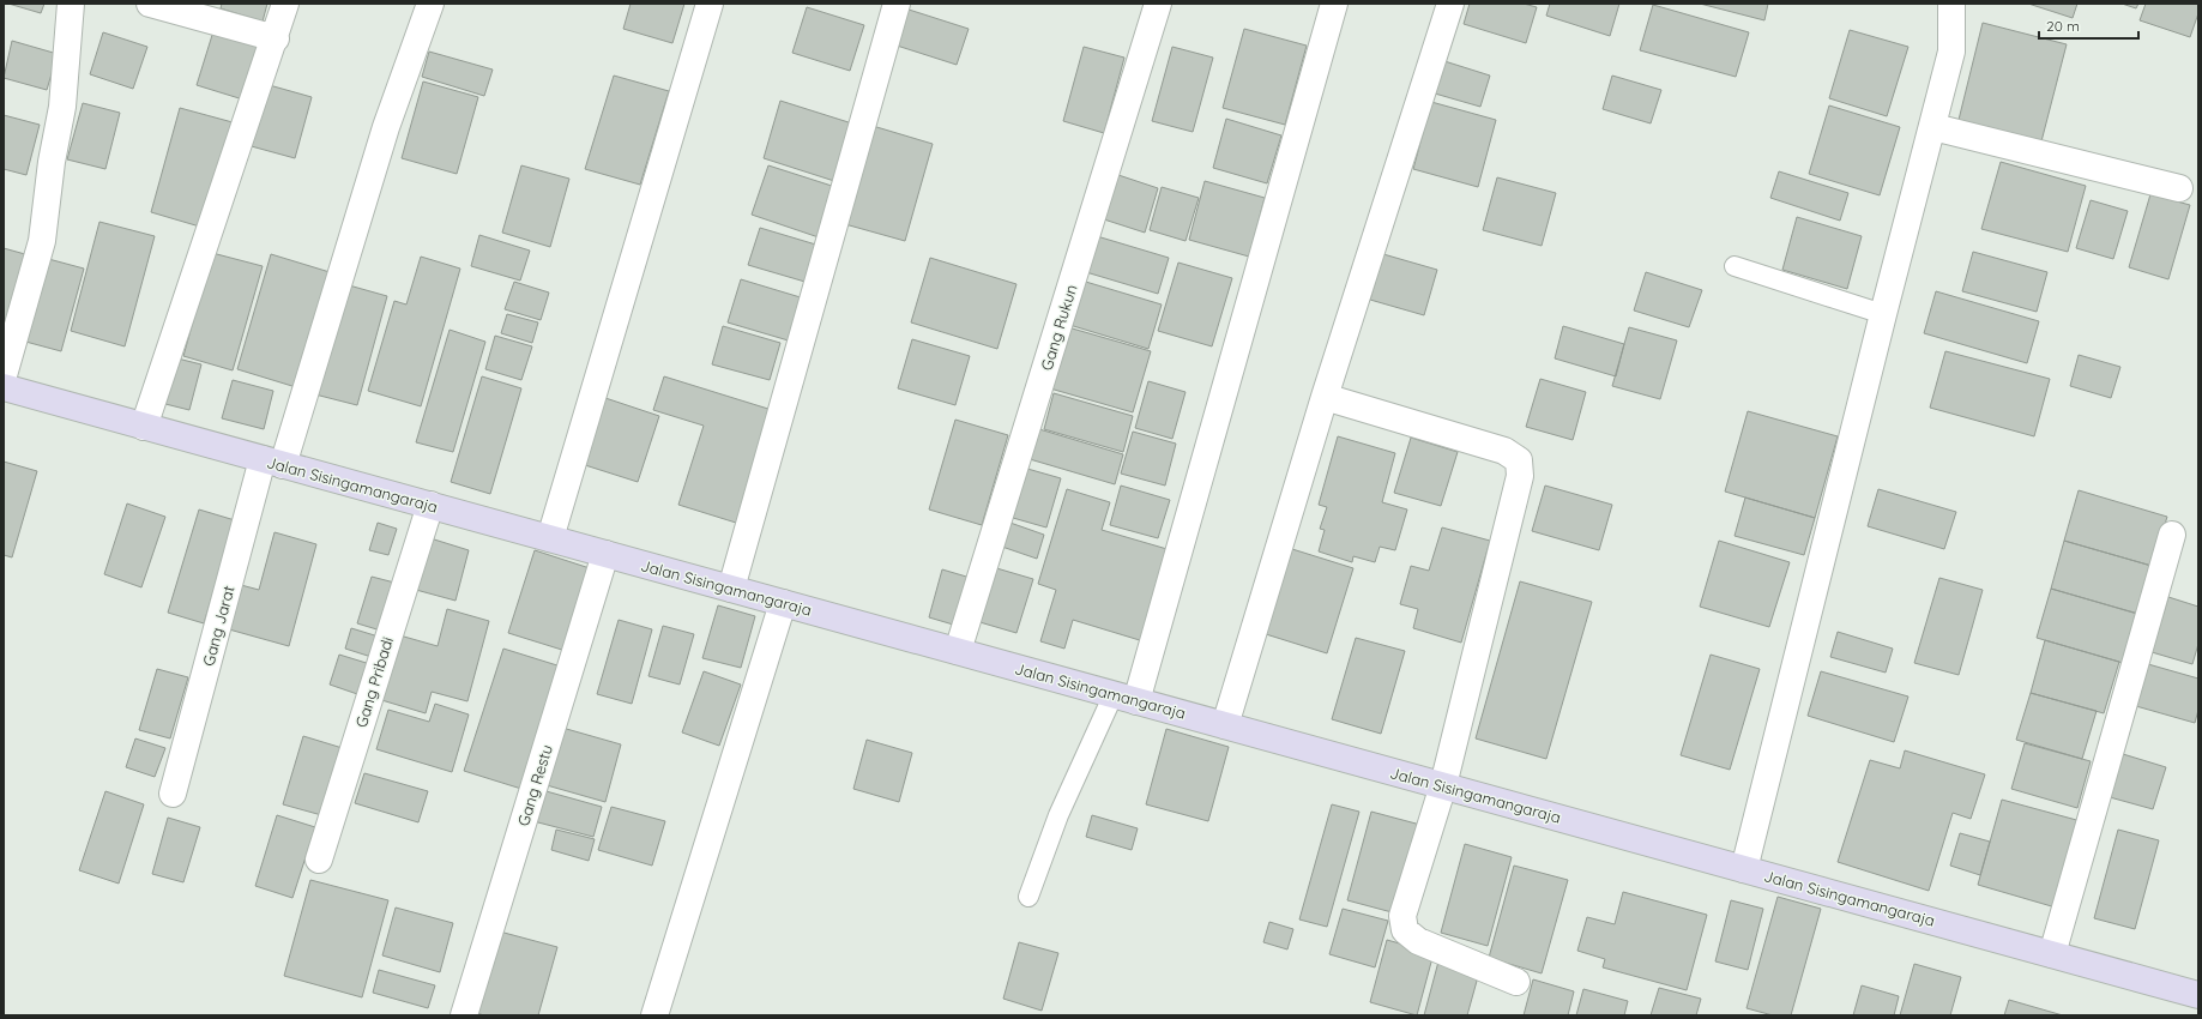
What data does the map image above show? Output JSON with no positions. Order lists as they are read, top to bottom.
{
  "streets": {
    "street": [
      "Gang Rukun",
      "Jalan Sisingamangaraja",
      "Gang Jarat",
      "Gang Pribadi",
      "Gang Restu"
    ]
  },
  "crossings": [
    ["Gang Rukun", "Jalan Sisingamangaraja"],
    ["Jalan Sisingamangaraja", "Gang Jarat"],
    ["Jalan Sisingamangaraja", "Gang Pribadi"],
    ["Jalan Sisingamangaraja", "Gang Restu"]
  ],
  "scale_bar": "20 m"
}
